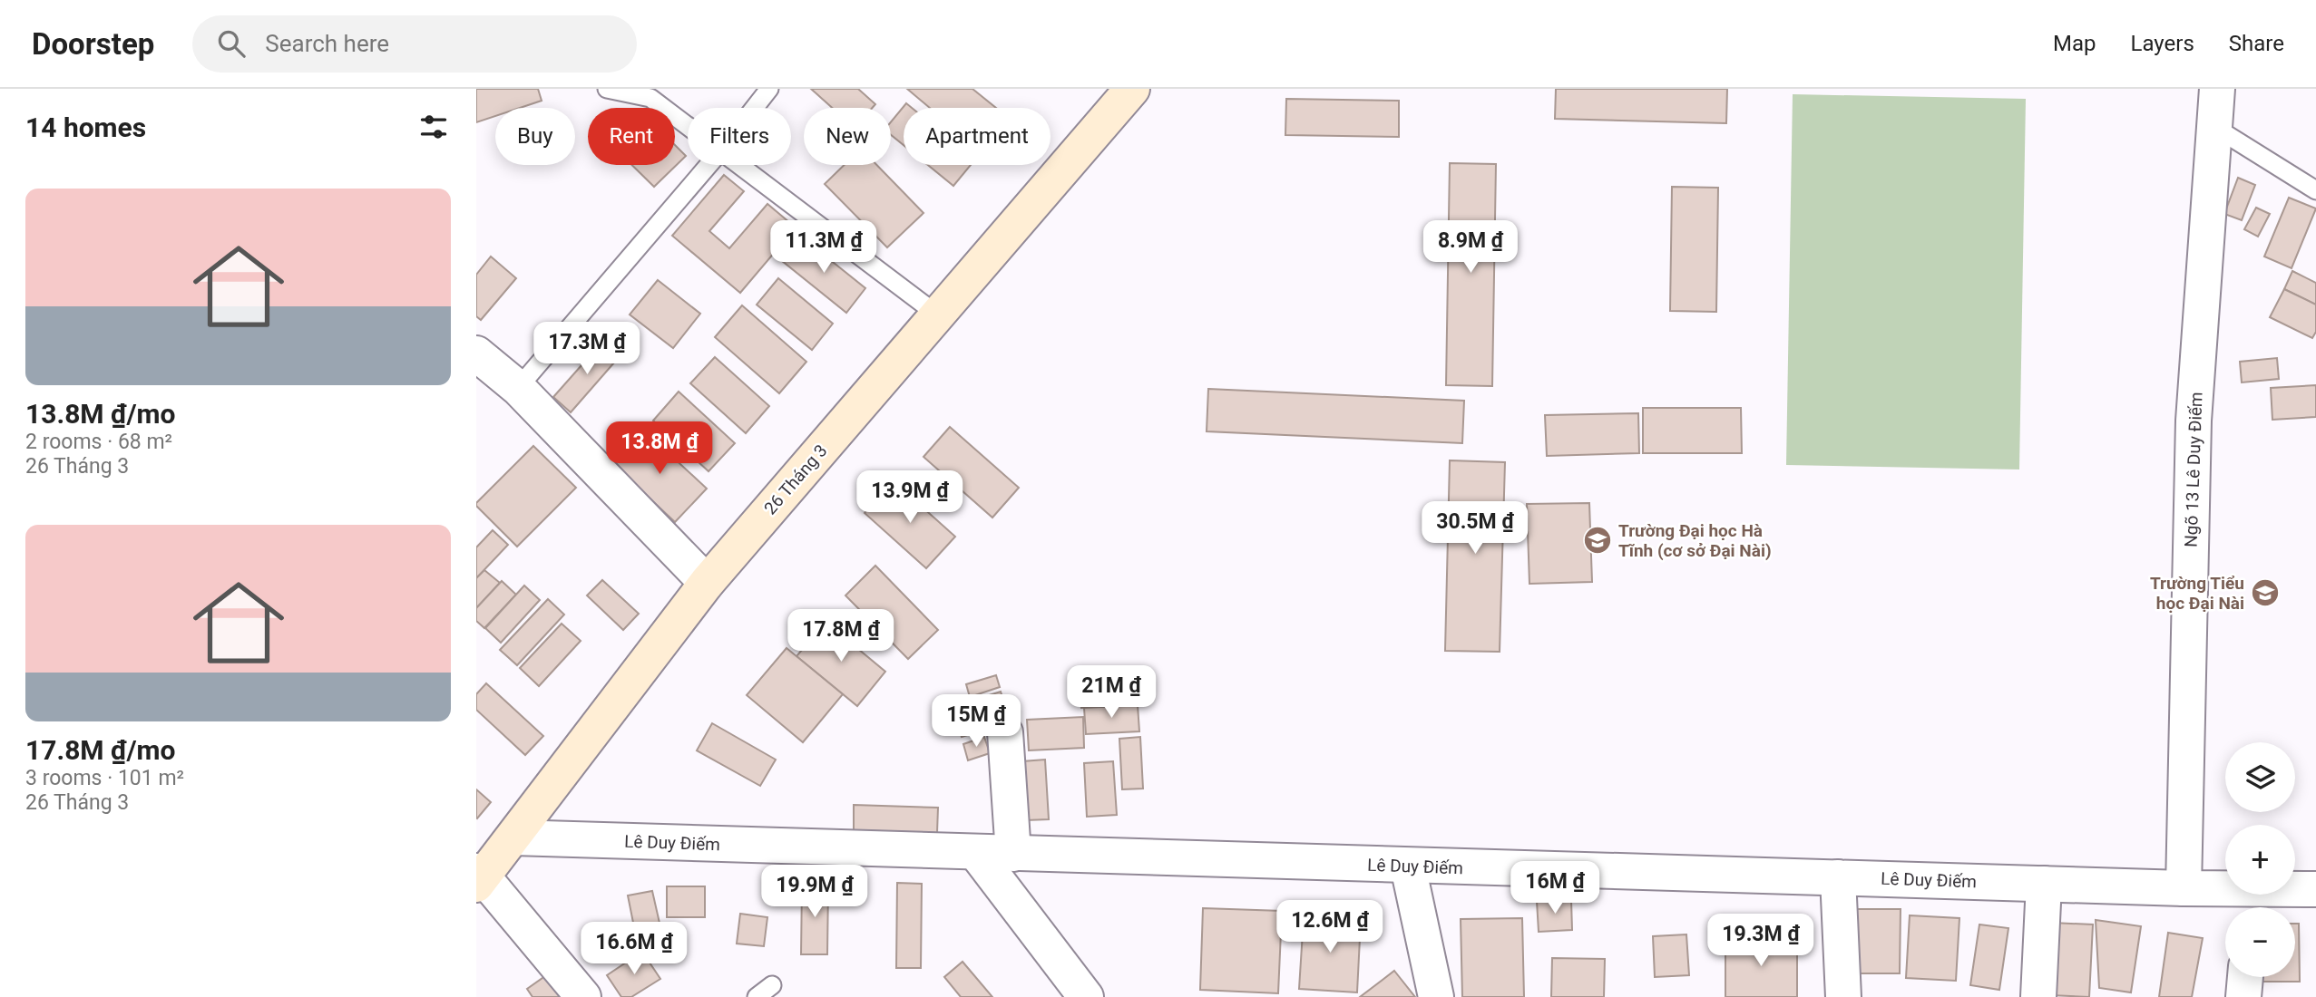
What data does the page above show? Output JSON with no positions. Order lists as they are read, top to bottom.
{
  "streets": {
    "street": ["Ngõ 13 Lê Duy Điếm", "26 Tháng 3", "Lê Duy Điếm"]
  },
  "crossings": [
    ["Ngõ 13 Lê Duy Điếm", "Lê Duy Điếm"],
    ["26 Tháng 3", "Lê Duy Điếm"]
  ],
  "places": {
    "school or university": ["Trường Đại học Hà Tĩnh (cơ sở Đại Nài)", "Trường Tiểu học Đại Nài"]
  },
  "page": {
    "header": "Doorstep",
    "search": "Search here",
    "nav": ["Map", "Layers", "Share"],
    "heading": "14 homes",
    "chip": [
      "Buy",
      "Rent",
      "Filters",
      "New",
      "Apartment"
    ],
    "list": [
      {
        "name": "13.8M ₫/mo",
        "note": "2 rooms · 68 m² · 26 Tháng 3"
      },
      {
        "name": "17.8M ₫/mo",
        "note": "3 rooms · 101 m² · 26 Tháng 3"
      }
    ],
    "price": [
      "11.3M ₫",
      "8.9M ₫",
      "17.3M ₫",
      "13.8M ₫",
      "13.9M ₫",
      "30.5M ₫",
      "17.8M ₫",
      "21M ₫",
      "15M ₫",
      "16M ₫",
      "19.9M ₫",
      "12.6M ₫",
      "19.3M ₫",
      "16.6M ₫"
    ],
    "map_buttons": ["+", "−"]
  }
}
